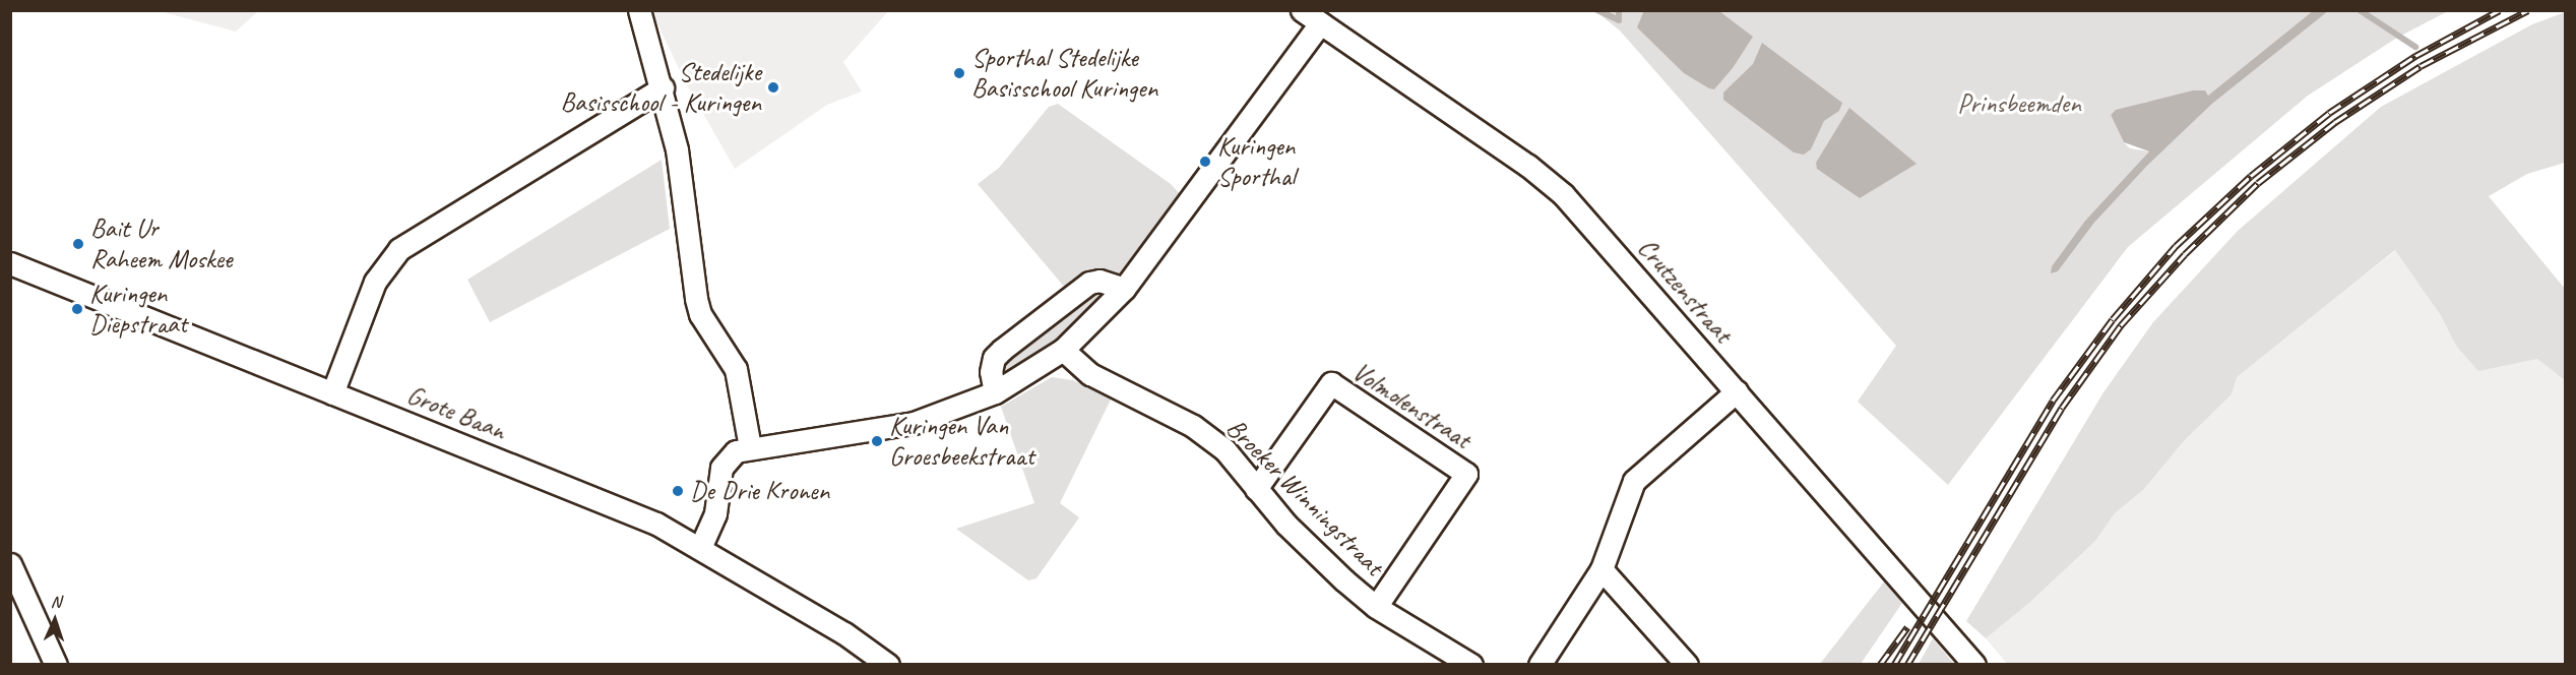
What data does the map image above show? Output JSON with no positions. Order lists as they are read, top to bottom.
{
  "streets": {
    "street": [
      "Crutzenstraat",
      "Volmolenstraat",
      "Grote Baan",
      "Broeker Winningstraat"
    ]
  },
  "crossings": [
    ["Volmolenstraat", "Broeker Winningstraat"]
  ],
  "parks": ["Prinsbeemden"],
  "places": [
    "Sporthal Stedelijke Basisschool Kuringen",
    "Stedelijke Basisschool - Kuringen",
    "Kuringen Sporthal",
    "Bait Ur Raheem Moskee",
    "Kuringen Diepstraat",
    "Kuringen Van Groesbeekstraat",
    "De Drie Kronen"
  ],
  "north": "top"
}
